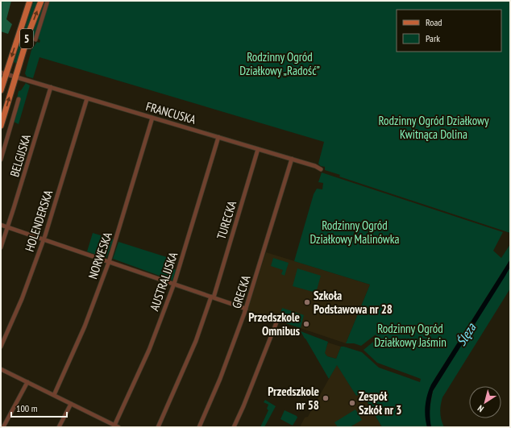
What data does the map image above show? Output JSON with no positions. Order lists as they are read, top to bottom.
{
  "streets": {
    "main road": ["5"],
    "street": [
      "FRANCUSKA",
      "BELGIJSKA",
      "TURECKA",
      "HOLENDERSKA",
      "NORWESKA",
      "AUSTRALIJSKA",
      "GRECKA"
    ]
  },
  "crossings": [
    ["5", "FRANCUSKA"],
    ["FRANCUSKA", "BELGIJSKA"],
    ["FRANCUSKA", "TURECKA"],
    ["FRANCUSKA", "HOLENDERSKA"],
    ["FRANCUSKA", "NORWESKA"],
    ["FRANCUSKA", "AUSTRALIJSKA"],
    ["FRANCUSKA", "GRECKA"]
  ],
  "water": ["Ślęza"],
  "parks": [
    "Rodzinny Ogród Działkowy „Radość”",
    "Rodzinny Ogród Działkowy Kwitnąca Dolina",
    "Rodzinny Ogród Działkowy Malinówka",
    "Rodzinny Ogród Działkowy Jaśmin"
  ],
  "places": [
    "Szkoła Podstawowa nr 28",
    "Przedszkole Omnibus",
    "Przedszkole nr 58",
    "Zespół Szkół nr 3"
  ],
  "legend": ["Road", "Park"],
  "scale_bar": "100 m",
  "north": "bottom left"
}
